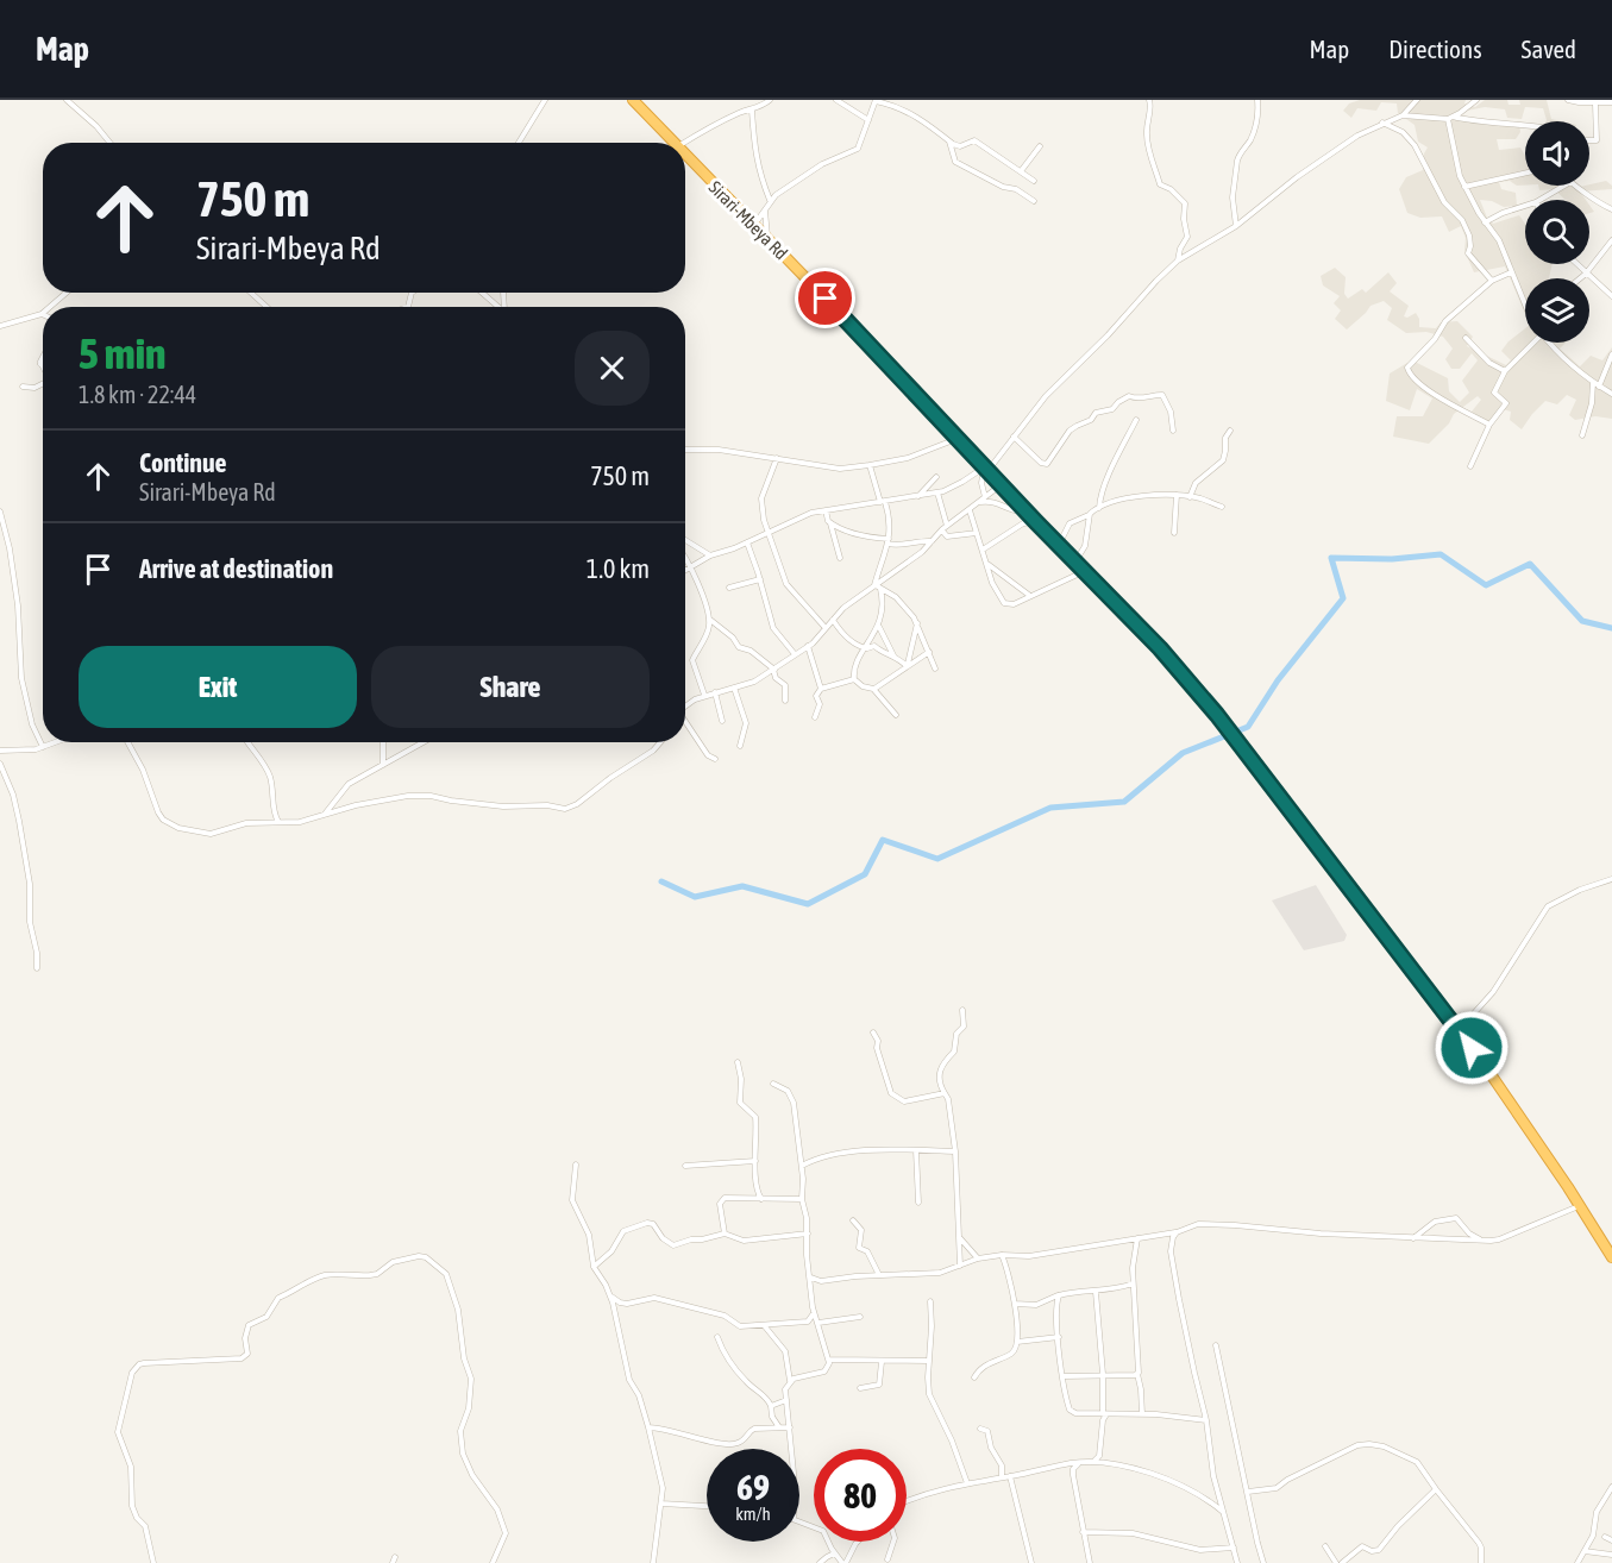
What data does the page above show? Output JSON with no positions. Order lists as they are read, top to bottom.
{
  "streets": {
    "highway": ["Sirari-Mbeya Rd"]
  },
  "page": {
    "header": "Map",
    "nav": ["Map", "Directions", "Saved"],
    "turn": ["750 m", "Sirari-Mbeya Rd"],
    "heading": ["5 min", "1.8 km · 22:44"],
    "list": [
      {
        "name": "Continue",
        "note": "Sirari-Mbeya Rd",
        "value": "750 m"
      },
      {
        "name": "Arrive at destination",
        "value": "1.0 km"
      }
    ],
    "buttons": ["Exit", "Share"],
    "speed": "69 km/h",
    "limit": "80"
  }
}
